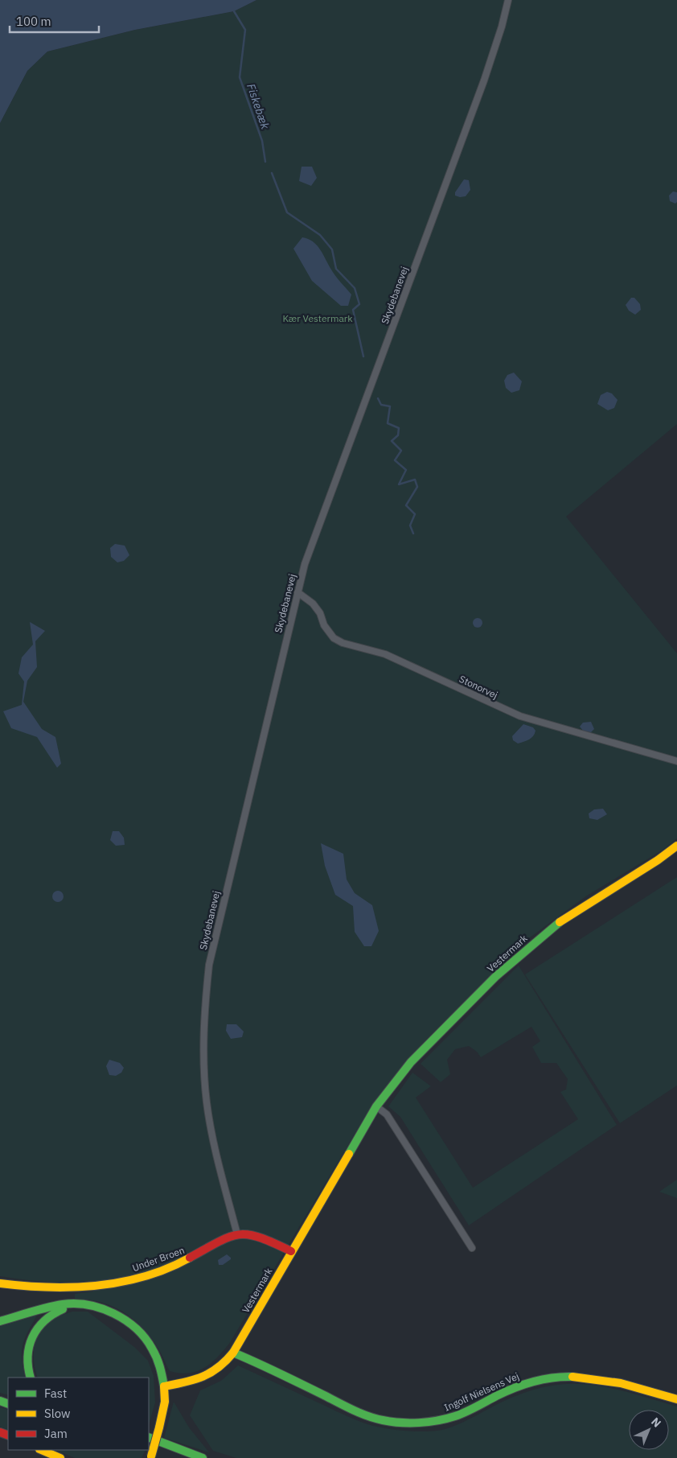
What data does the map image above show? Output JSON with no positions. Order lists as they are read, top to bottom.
{
  "streets": {
    "main road": ["Vestermark", "Under Broen", "Ingolf Nielsens Vej"],
    "street": ["Skydebanevej", "Stonorvej"]
  },
  "crossings": [
    ["Skydebanevej", "Stonorvej"],
    ["Skydebanevej", "Under Broen"],
    ["Vestermark", "Ingolf Nielsens Vej"]
  ],
  "water": ["Fiskebæk"],
  "parks": ["Kær Vestermark"],
  "legend": ["Fast", "Slow", "Jam"],
  "scale_bar": "100 m",
  "north": "top right"
}
